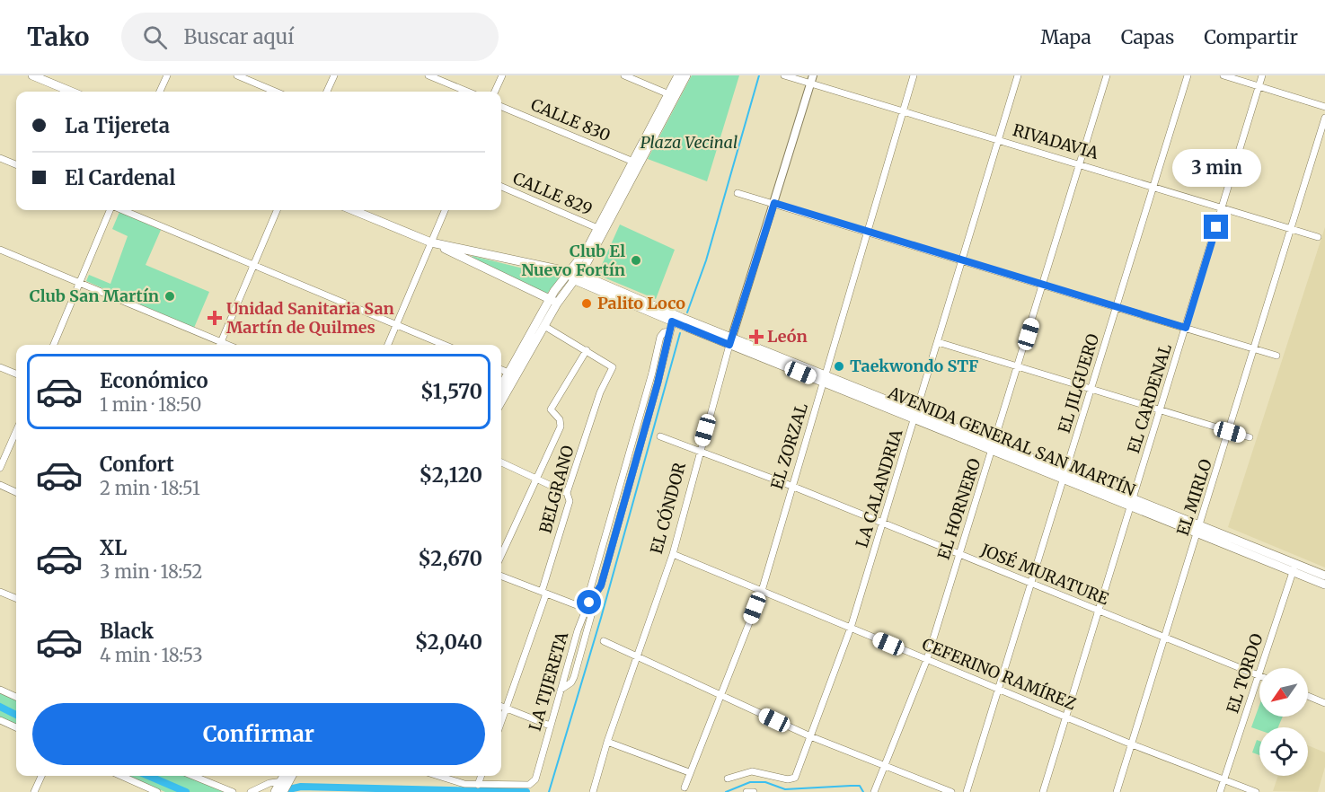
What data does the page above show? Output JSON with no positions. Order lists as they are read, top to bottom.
{
  "streets": {
    "main road": ["AVENIDA GENERAL SAN MARTÍN"],
    "street": [
      "CALLE 830",
      "RIVADAVIA",
      "CALLE 829",
      "EL JILGUERO",
      "EL CARDENAL",
      "EL ZORZAL",
      "LA CALANDRIA",
      "BELGRANO",
      "EL MIRLO",
      "EL CÓNDOR",
      "EL HORNERO",
      "JOSÉ MURATURE",
      "EL TORDO",
      "CEFERINO RAMÍREZ",
      "LA TIJERETA"
    ]
  },
  "crossings": [
    ["RIVADAVIA", "EL JILGUERO"],
    ["RIVADAVIA", "EL CARDENAL"],
    ["RIVADAVIA", "EL ZORZAL"],
    ["RIVADAVIA", "LA CALANDRIA"],
    ["RIVADAVIA", "EL MIRLO"],
    ["RIVADAVIA", "EL CÓNDOR"],
    ["RIVADAVIA", "EL HORNERO"],
    ["EL JILGUERO", "AVENIDA GENERAL SAN MARTÍN"],
    ["EL JILGUERO", "JOSÉ MURATURE"],
    ["EL JILGUERO", "CEFERINO RAMÍREZ"],
    ["EL CARDENAL", "AVENIDA GENERAL SAN MARTÍN"],
    ["EL CARDENAL", "JOSÉ MURATURE"],
    ["EL CARDENAL", "CEFERINO RAMÍREZ"],
    ["AVENIDA GENERAL SAN MARTÍN", "EL ZORZAL"],
    ["AVENIDA GENERAL SAN MARTÍN", "LA CALANDRIA"],
    ["AVENIDA GENERAL SAN MARTÍN", "EL MIRLO"],
    ["AVENIDA GENERAL SAN MARTÍN", "EL CÓNDOR"],
    ["AVENIDA GENERAL SAN MARTÍN", "EL HORNERO"],
    ["AVENIDA GENERAL SAN MARTÍN", "EL TORDO"],
    ["EL ZORZAL", "JOSÉ MURATURE"],
    ["EL ZORZAL", "CEFERINO RAMÍREZ"],
    ["LA CALANDRIA", "JOSÉ MURATURE"],
    ["LA CALANDRIA", "CEFERINO RAMÍREZ"],
    ["EL MIRLO", "JOSÉ MURATURE"],
    ["EL MIRLO", "CEFERINO RAMÍREZ"],
    ["EL CÓNDOR", "JOSÉ MURATURE"],
    ["EL CÓNDOR", "CEFERINO RAMÍREZ"],
    ["EL HORNERO", "JOSÉ MURATURE"],
    ["EL HORNERO", "CEFERINO RAMÍREZ"],
    ["JOSÉ MURATURE", "EL TORDO"],
    ["EL TORDO", "CEFERINO RAMÍREZ"]
  ],
  "parks": ["Plaza Vecinal"],
  "places": {
    "other": [
      "Club El Nuevo Fortín",
      "Club San Martín",
      "Palito Loco",
      "Taekwondo STF"
    ],
    "health": ["Unidad Sanitaria San Martín de Quilmes", "León"]
  },
  "north": "bottom left",
  "page": {
    "header": "Tako",
    "search": "Buscar aquí",
    "nav": ["Mapa", "Capas", "Compartir"],
    "banner": ["La Tijereta", "El Cardenal"],
    "bubble": "3 min",
    "list": [
      {
        "name": "Económico",
        "note": "1 min · 18:50",
        "value": "$1,570"
      },
      {
        "name": "Confort",
        "note": "2 min · 18:51",
        "value": "$2,120"
      },
      {
        "name": "XL",
        "note": "3 min · 18:52",
        "value": "$2,670"
      },
      {
        "name": "Black",
        "note": "4 min · 18:53",
        "value": "$2,040"
      }
    ],
    "buttons": "Confirmar"
  }
}
